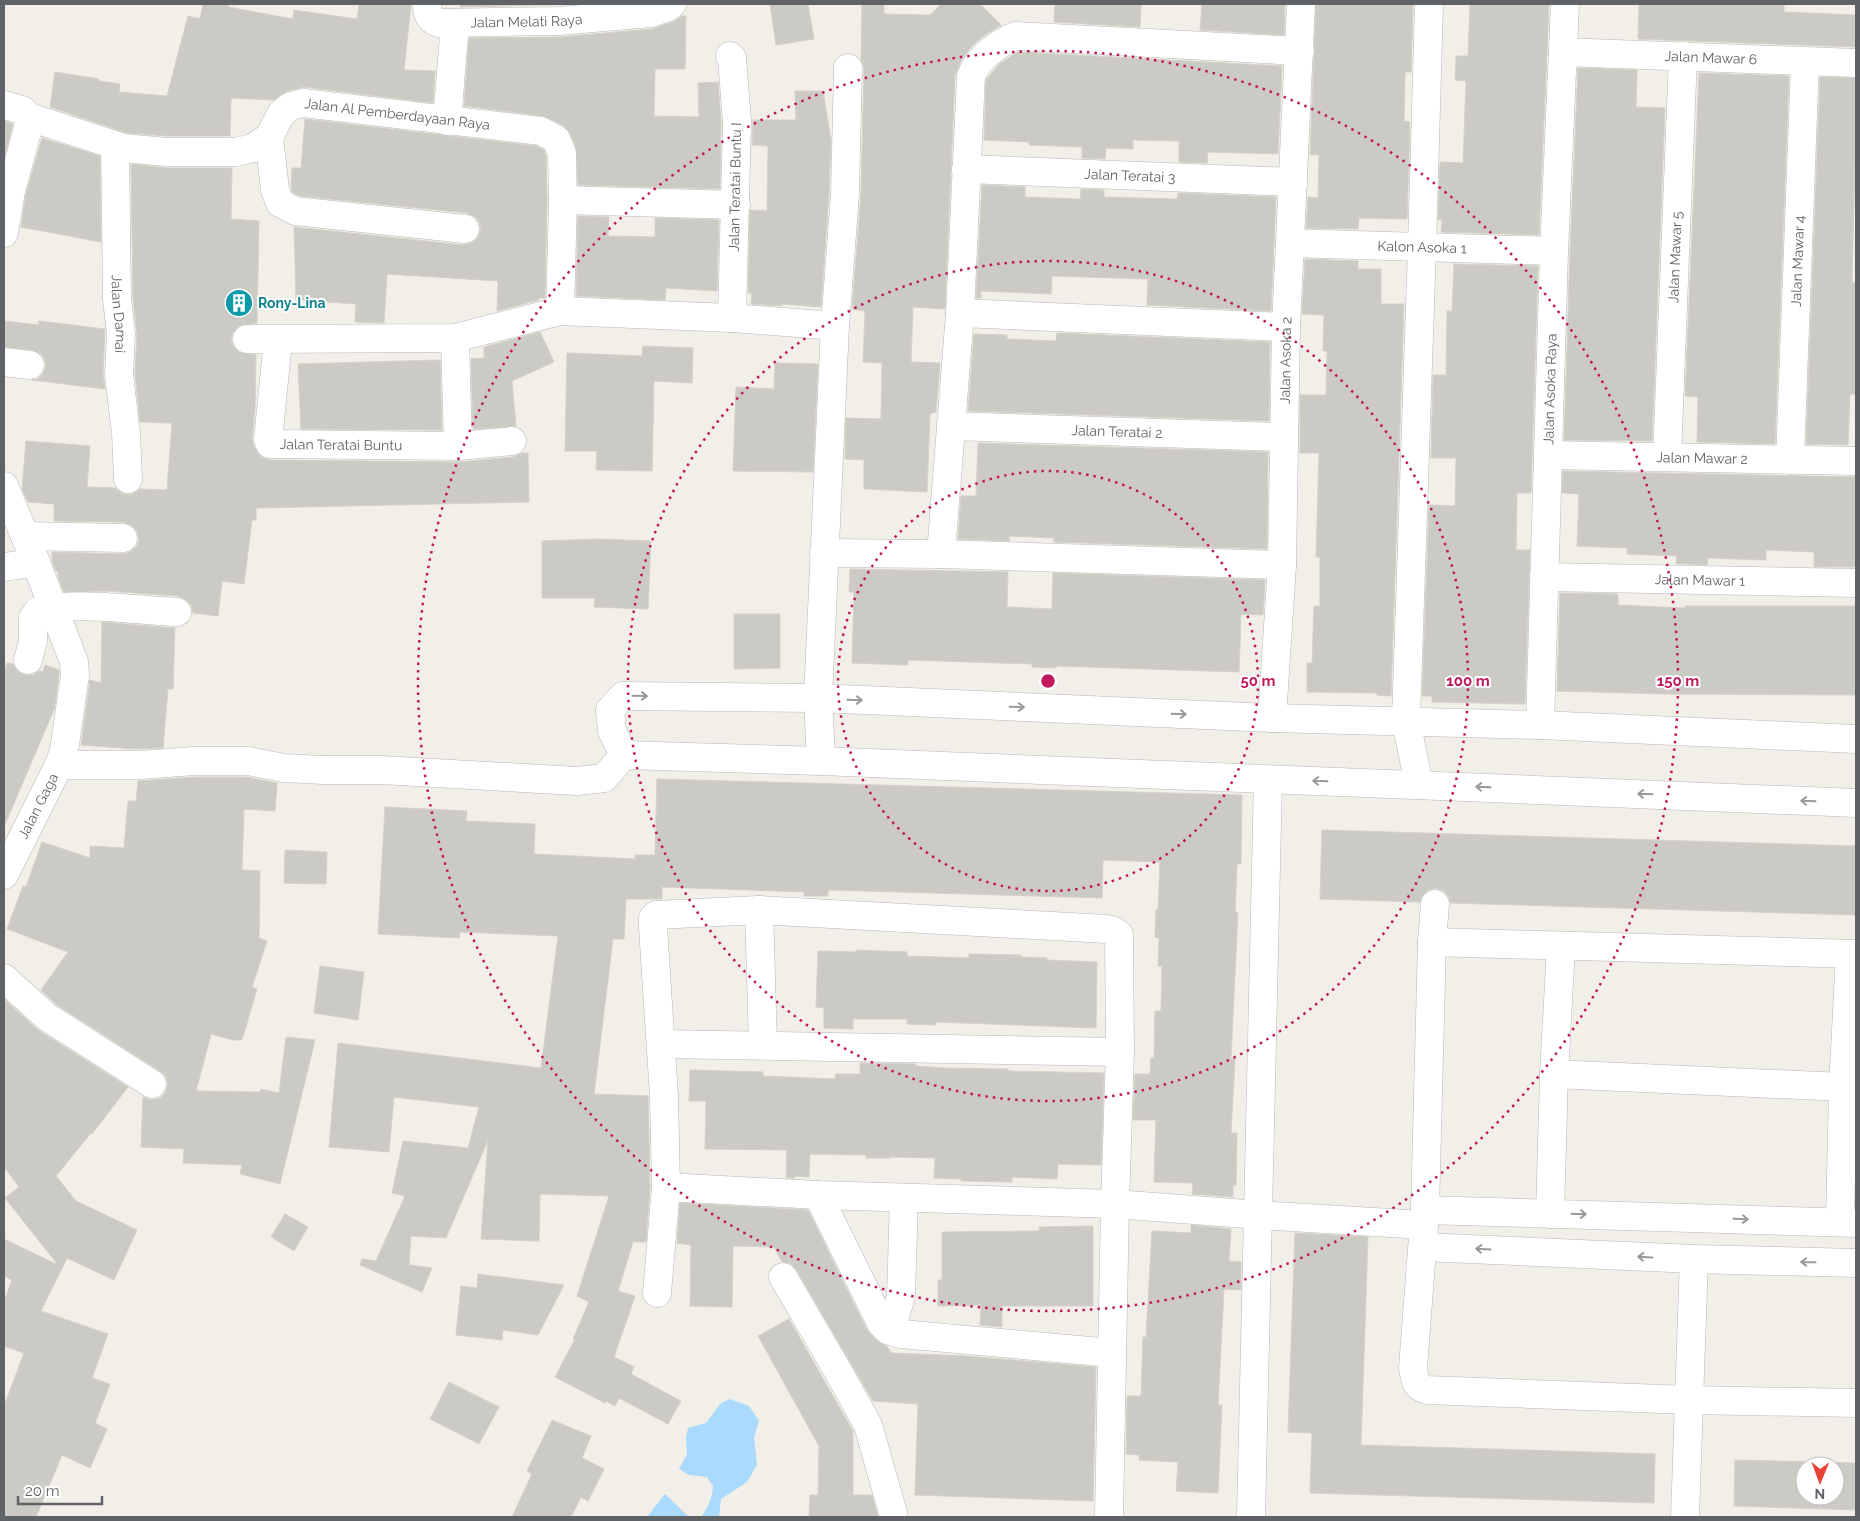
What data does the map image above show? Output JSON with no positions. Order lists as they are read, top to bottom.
{
  "streets": {
    "street": [
      "Jalan Melati Raya",
      "Jalan Mawar 6",
      "Jalan Al Pemberdayaan Raya",
      "Jalan Teratai 3",
      "Jalan Teratai Buntu I",
      "Kalon Asoka 1",
      "Jalan Mawar 5",
      "Jalan Mawar 4",
      "Jalan Damai",
      "Jalan Asoka 2",
      "Jalan Asoka Raya",
      "Jalan Teratai 2",
      "Jalan Teratai Buntu",
      "Jalan Mawar 2",
      "Jalan Mawar 1",
      "Jalan Gaga"
    ]
  },
  "crossings": [
    ["Jalan Mawar 6", "Jalan Mawar 5"],
    ["Jalan Mawar 6", "Jalan Mawar 4"],
    ["Jalan Mawar 6", "Jalan Asoka Raya"],
    ["Jalan Al Pemberdayaan Raya", "Jalan Damai"],
    ["Jalan Teratai 3", "Jalan Asoka 2"],
    ["Kalon Asoka 1", "Jalan Asoka 2"],
    ["Kalon Asoka 1", "Jalan Asoka Raya"],
    ["Jalan Mawar 5", "Jalan Mawar 2"],
    ["Jalan Mawar 4", "Jalan Mawar 2"],
    ["Jalan Asoka 2", "Jalan Teratai 2"],
    ["Jalan Asoka Raya", "Jalan Mawar 2"],
    ["Jalan Asoka Raya", "Jalan Mawar 1"]
  ],
  "places": {
    "building": ["Rony-Lina"]
  },
  "scale_bar": "20 m",
  "north": "bottom",
  "rings": ["50 m", "100 m", "150 m"]
}
